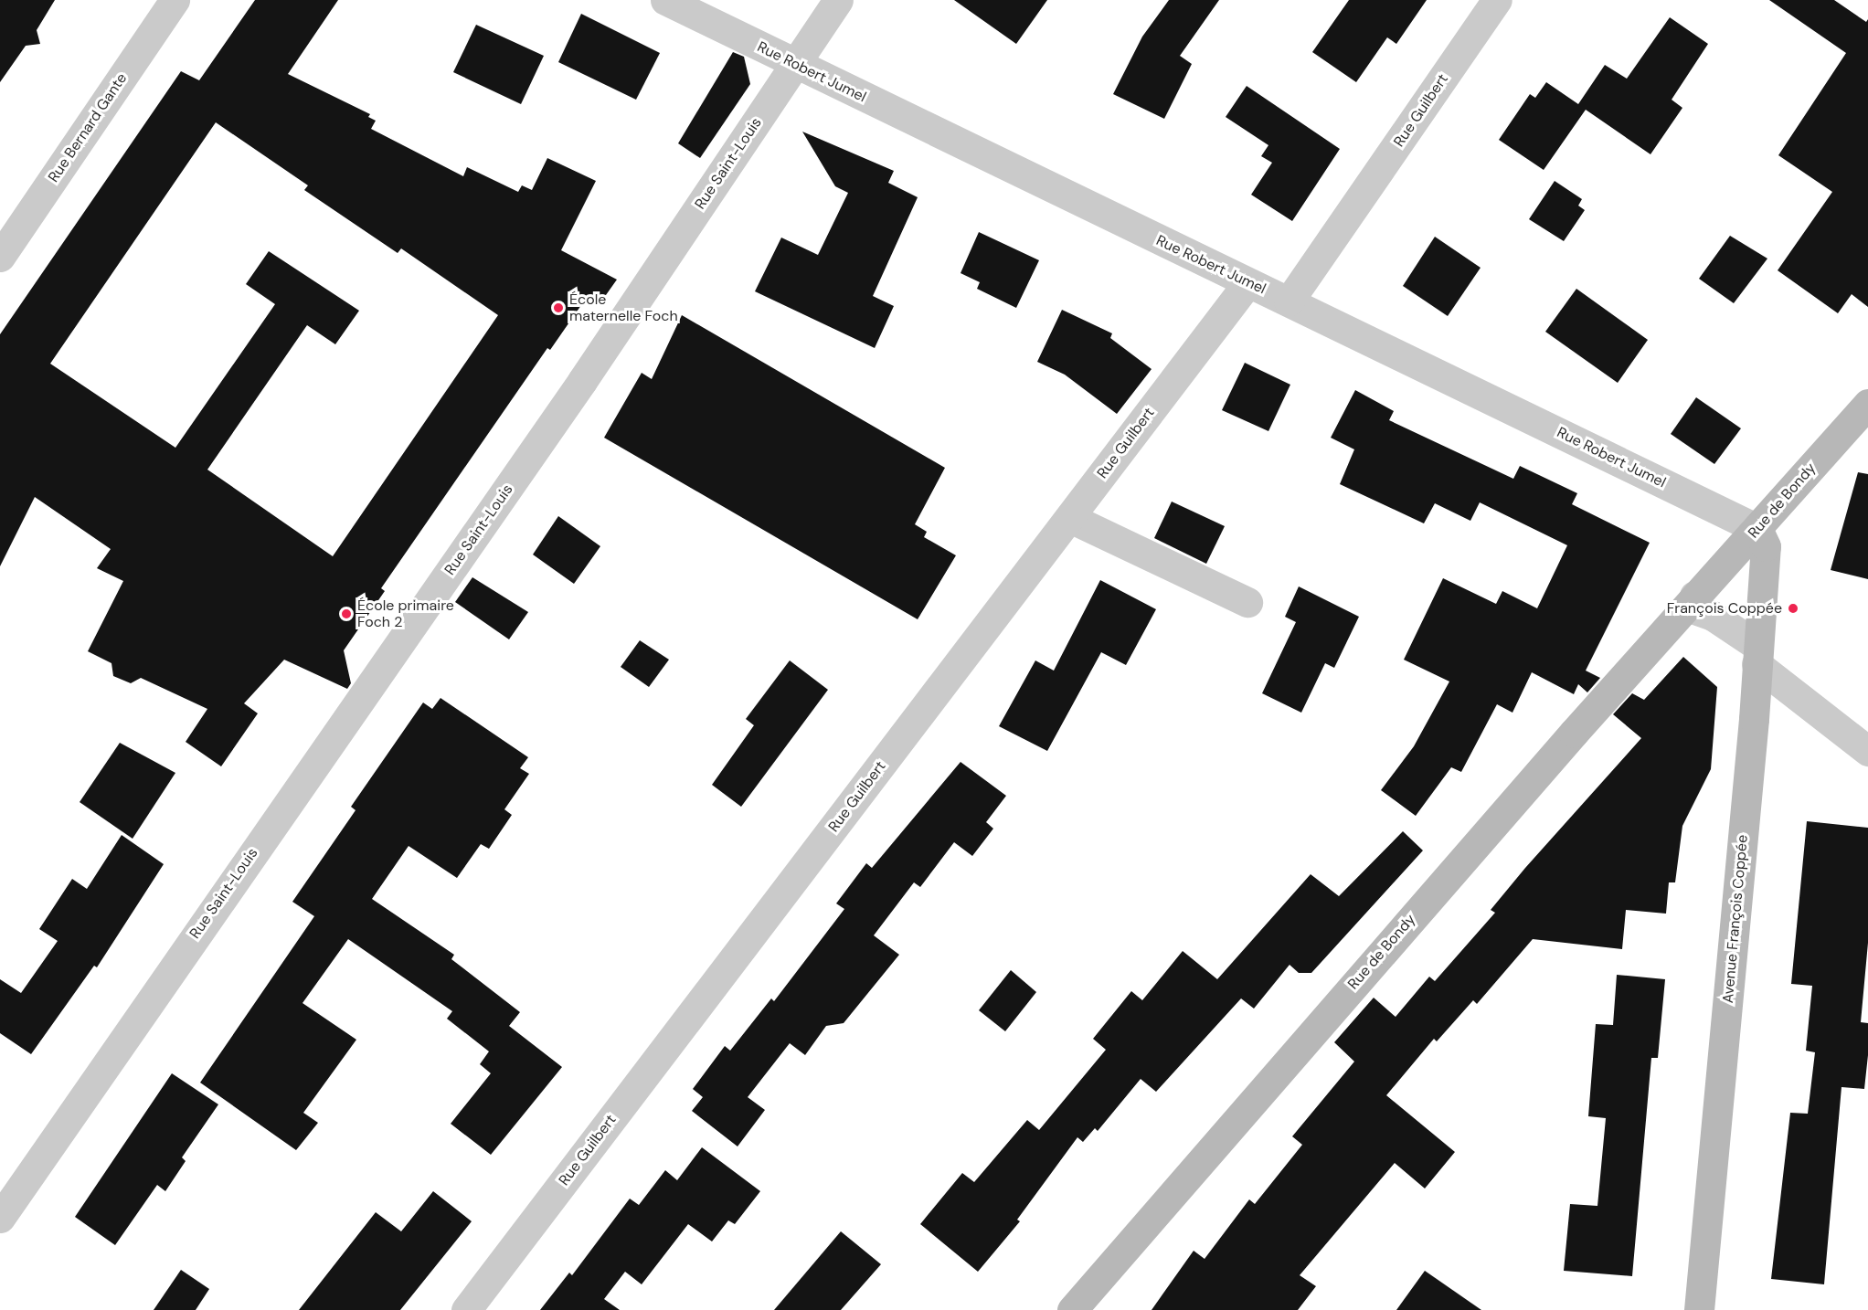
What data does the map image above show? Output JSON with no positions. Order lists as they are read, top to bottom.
{
  "streets": {
    "street": [
      "Rue Robert Jumel",
      "Rue Guilbert",
      "Rue Bernard Gante",
      "Rue Saint-Louis",
      "Rue de Bondy",
      "Avenue François Coppée"
    ]
  },
  "crossings": [
    ["Rue Robert Jumel", "Rue Guilbert"],
    ["Rue Robert Jumel", "Rue Saint-Louis"],
    ["Rue Robert Jumel", "Rue de Bondy"],
    ["Rue Robert Jumel", "Avenue François Coppée"],
    ["Rue de Bondy", "Avenue François Coppée"]
  ],
  "places": ["École maternelle Foch", "François Coppée", "École primaire Foch 2"]
}
